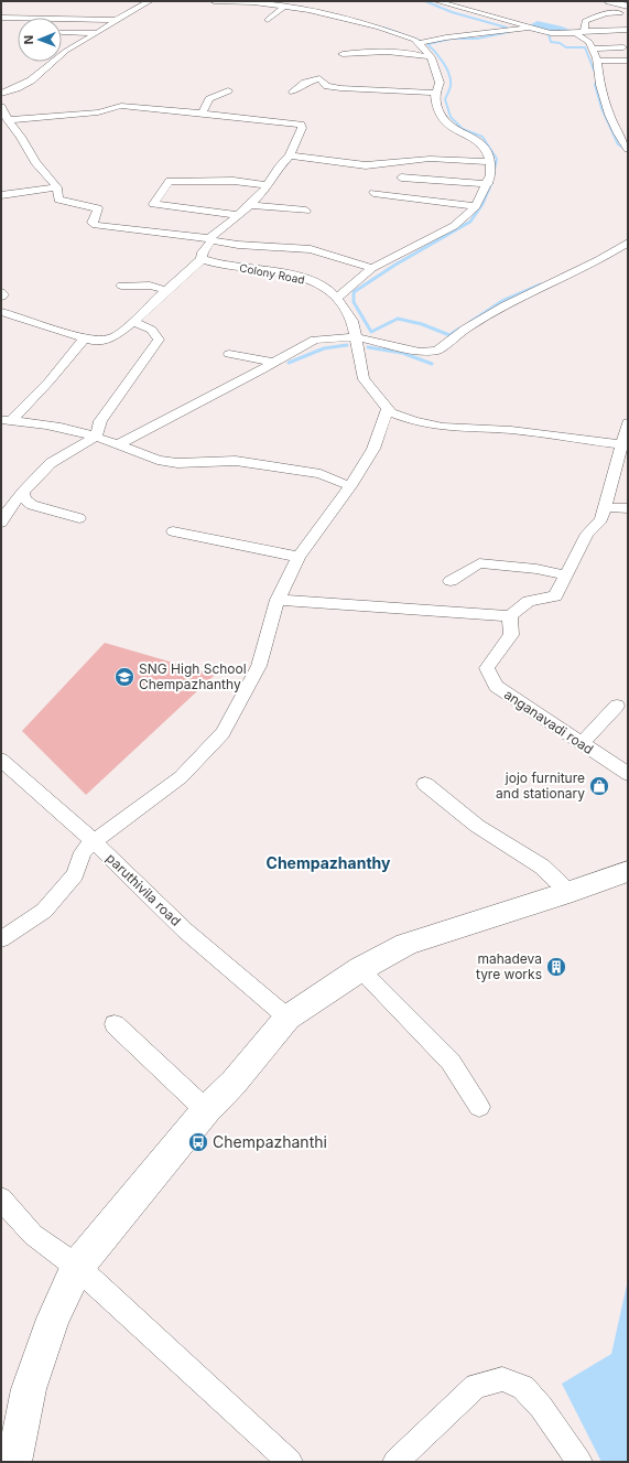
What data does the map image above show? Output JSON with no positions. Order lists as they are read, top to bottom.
{
  "streets": {
    "street": ["Colony Road", "anganavadi road", "paruthivila road"]
  },
  "districts": ["Chempazhanthy"],
  "places": {
    "school or university": ["SNG High School Chempazhanthy"],
    "shop": ["jojo furniture and stationary"],
    "building": ["mahadeva tyre works"],
    "bus stop": ["Chempazhanthi"]
  },
  "north": "left"
}
